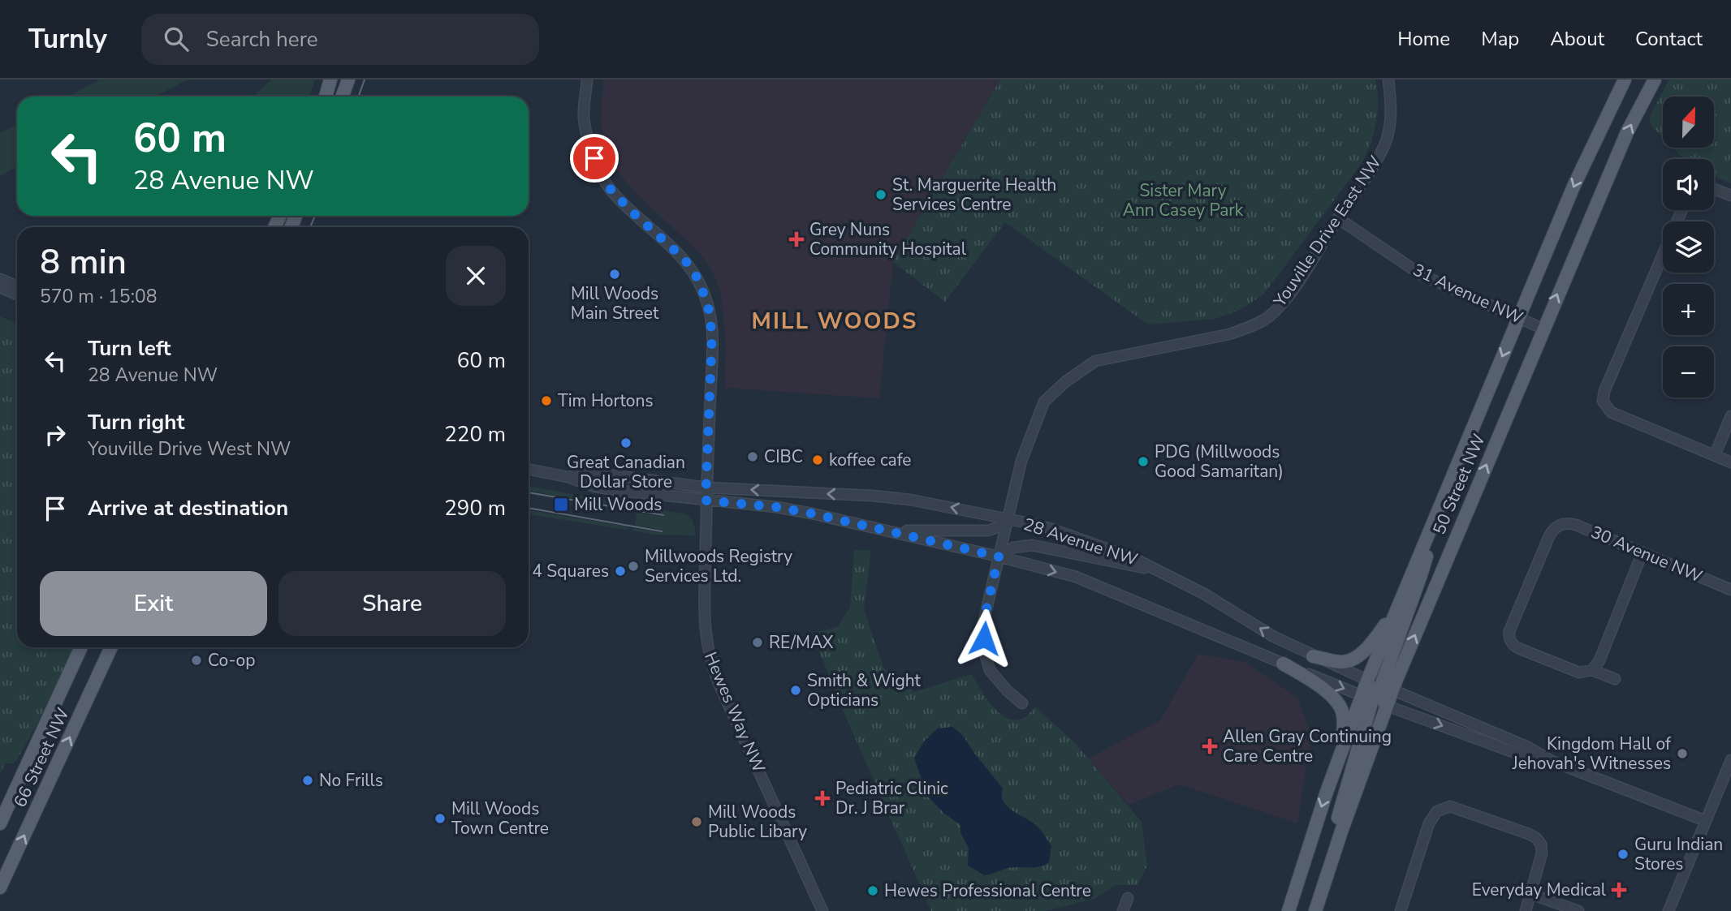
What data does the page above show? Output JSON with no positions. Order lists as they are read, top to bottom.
{
  "streets": {
    "main road": ["50 Street NW", "66 Street NW"],
    "street": [
      "Youville Drive East NW",
      "31 Avenue NW",
      "28 Avenue NW",
      "30 Avenue NW",
      "Hewes Way NW"
    ]
  },
  "crossings": [
    ["Youville Drive East NW", "31 Avenue NW"],
    ["Youville Drive East NW", "28 Avenue NW"],
    ["31 Avenue NW", "50 Street NW"],
    ["50 Street NW", "28 Avenue NW"],
    ["28 Avenue NW", "Hewes Way NW"]
  ],
  "districts": ["MILL WOODS"],
  "parks": ["Sister Mary Ann Casey Park"],
  "places": {
    "other": [
      "St. Marguerite Health Services Centre",
      "Mill Woods Main Street",
      "Tim Hortons",
      "Great Canadian Dollar Store",
      "CIBC",
      "koffee cafe",
      "PDG (Millwoods Good Samaritan)",
      "Millwoods Registry Services Ltd.",
      "4 Squares",
      "RE/MAX",
      "Co-op",
      "Smith & Wight Opticians",
      "Kingdom Hall of Jehovah's Witnesses",
      "No Frills",
      "Mill Woods Town Centre",
      "Mill Woods Public Libary",
      "Guru Indian Stores",
      "Hewes Professional Centre"
    ],
    "health": [
      "Grey Nuns Community Hospital",
      "Allen Gray Continuing Care Centre",
      "Pediatric Clinic Dr. J Brar",
      "Everyday Medical"
    ],
    "transit": ["Mill Woods"]
  },
  "north": "top",
  "page": {
    "header": "Turnly",
    "search": "Search here",
    "nav": [
      "Home",
      "Map",
      "About",
      "Contact"
    ],
    "map_buttons": ["+", "−"],
    "turn": ["60 m", "28 Avenue NW"],
    "heading": ["8 min", "570 m · 15:08"],
    "list": [
      {
        "name": "Turn left",
        "note": "28 Avenue NW",
        "value": "60 m"
      },
      {
        "name": "Turn right",
        "note": "Youville Drive West NW",
        "value": "220 m"
      },
      {
        "name": "Arrive at destination",
        "value": "290 m"
      }
    ],
    "buttons": ["Exit", "Share"]
  }
}
